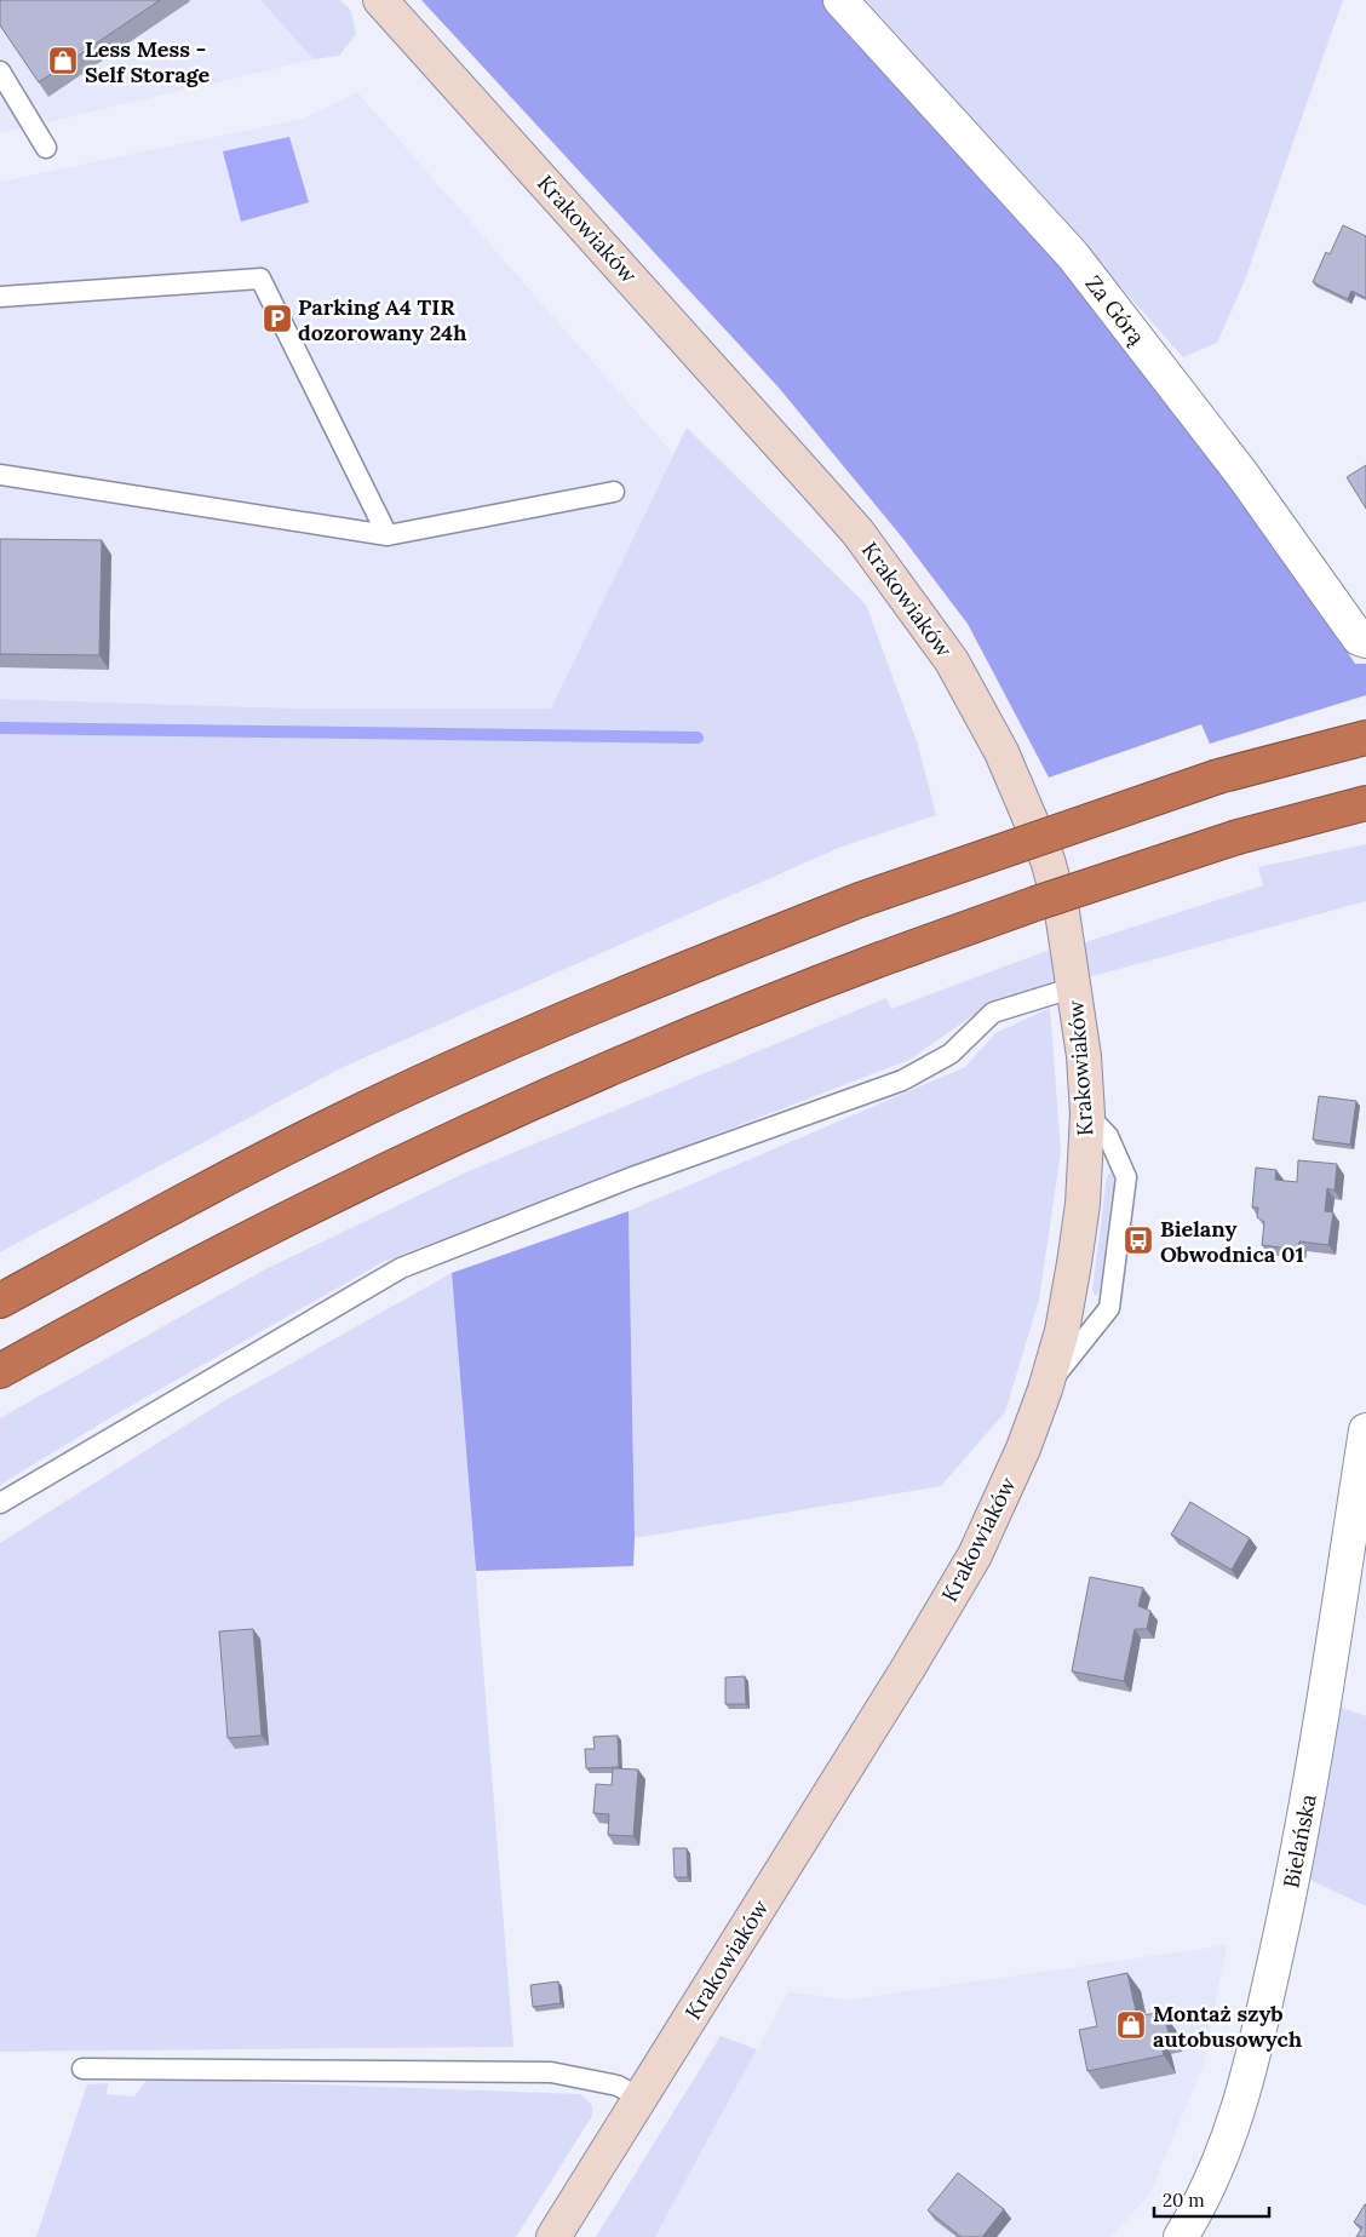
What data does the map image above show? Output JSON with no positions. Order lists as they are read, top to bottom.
{
  "streets": {
    "main road": ["Krakowiaków"],
    "street": ["Za Górą", "Bielańska"]
  },
  "places": {
    "shop": ["Less Mess - Self Storage", "Montaż szyb autobusowych"],
    "parking": ["Parking A4 TIR dozorowany 24h"],
    "bus stop": ["Bielany Obwodnica 01"]
  },
  "scale_bar": "20 m"
}
